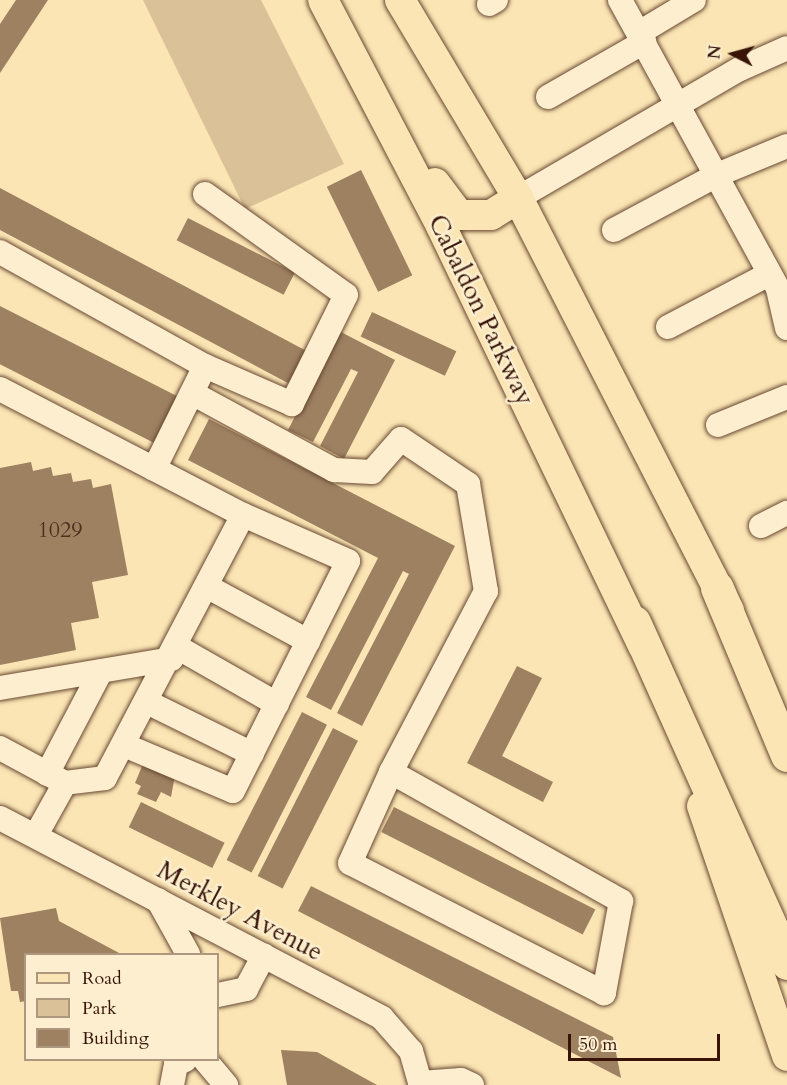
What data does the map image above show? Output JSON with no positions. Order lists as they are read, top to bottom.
{
  "streets": {
    "main road": ["Cabaldon Parkway"],
    "street": ["Merkley Avenue"]
  },
  "house_numbers": ["1029"],
  "legend": ["Road", "Park", "Building"],
  "scale_bar": "50 m",
  "north": "left"
}
